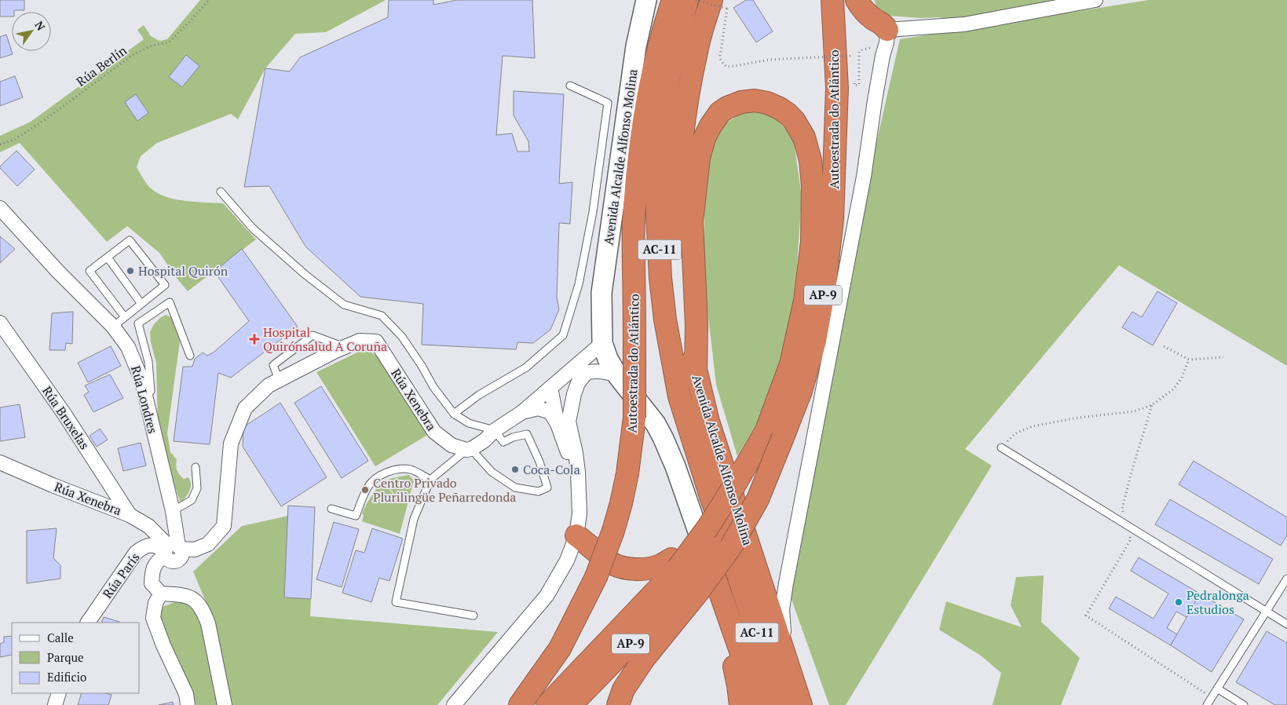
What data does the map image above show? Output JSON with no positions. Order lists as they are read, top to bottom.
{
  "streets": {
    "highway": [
      "Autoestrada do Atlántico",
      "Avenida Alcalde Alfonso Molina",
      "AC-11",
      "AP-9"
    ],
    "street": [
      "Rúa Londres",
      "Rúa Xenebra",
      "Rúa Bruxelas",
      "Rúa París"
    ],
    "path": ["Rúa Berlín"]
  },
  "crossings": [
    ["Autoestrada do Atlántico", "Avenida Alcalde Alfonso Molina"],
    ["Autoestrada do Atlántico", "AP-9"],
    ["Rúa Londres", "Rúa Xenebra"],
    ["Rúa Londres", "Rúa París"],
    ["Rúa Xenebra", "Rúa Bruxelas"],
    ["Rúa Xenebra", "Rúa París"]
  ],
  "places": {
    "other": [
      "Hospital Quirón",
      "Coca-Cola",
      "Centro Privado Plurilingüe Peñarredonda",
      "Pedralonga Estudios"
    ],
    "health": ["Hospital Quirónsalud A Coruña"]
  },
  "legend": ["Calle", "Parque", "Edificio"],
  "north": "top right"
}
